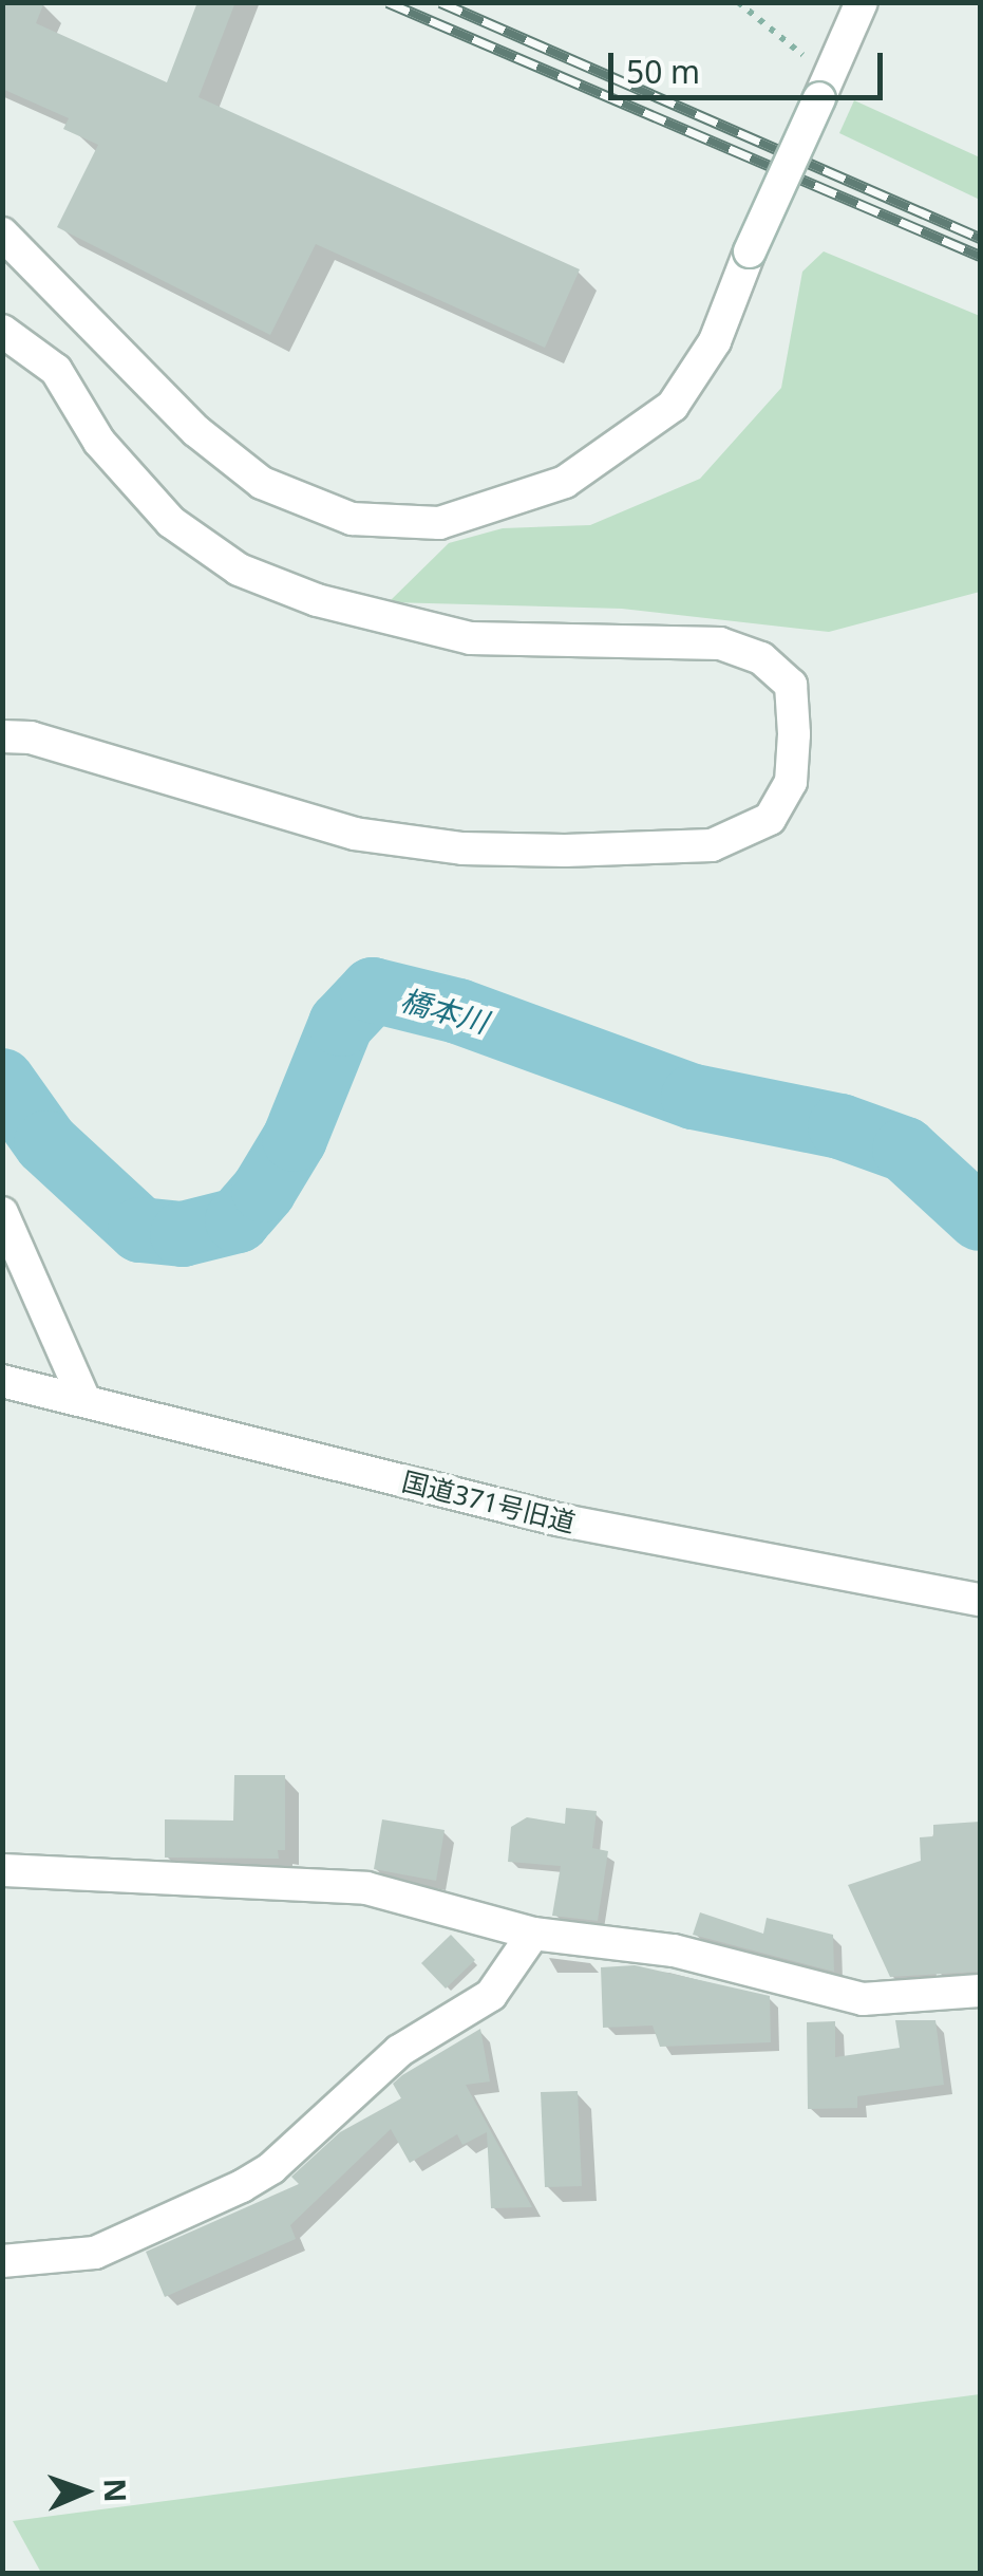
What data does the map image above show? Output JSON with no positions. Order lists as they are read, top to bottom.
{
  "streets": {
    "street": ["国道371号旧道"]
  },
  "water": ["橋本川"],
  "scale_bar": "50 m",
  "north": "right"
}
